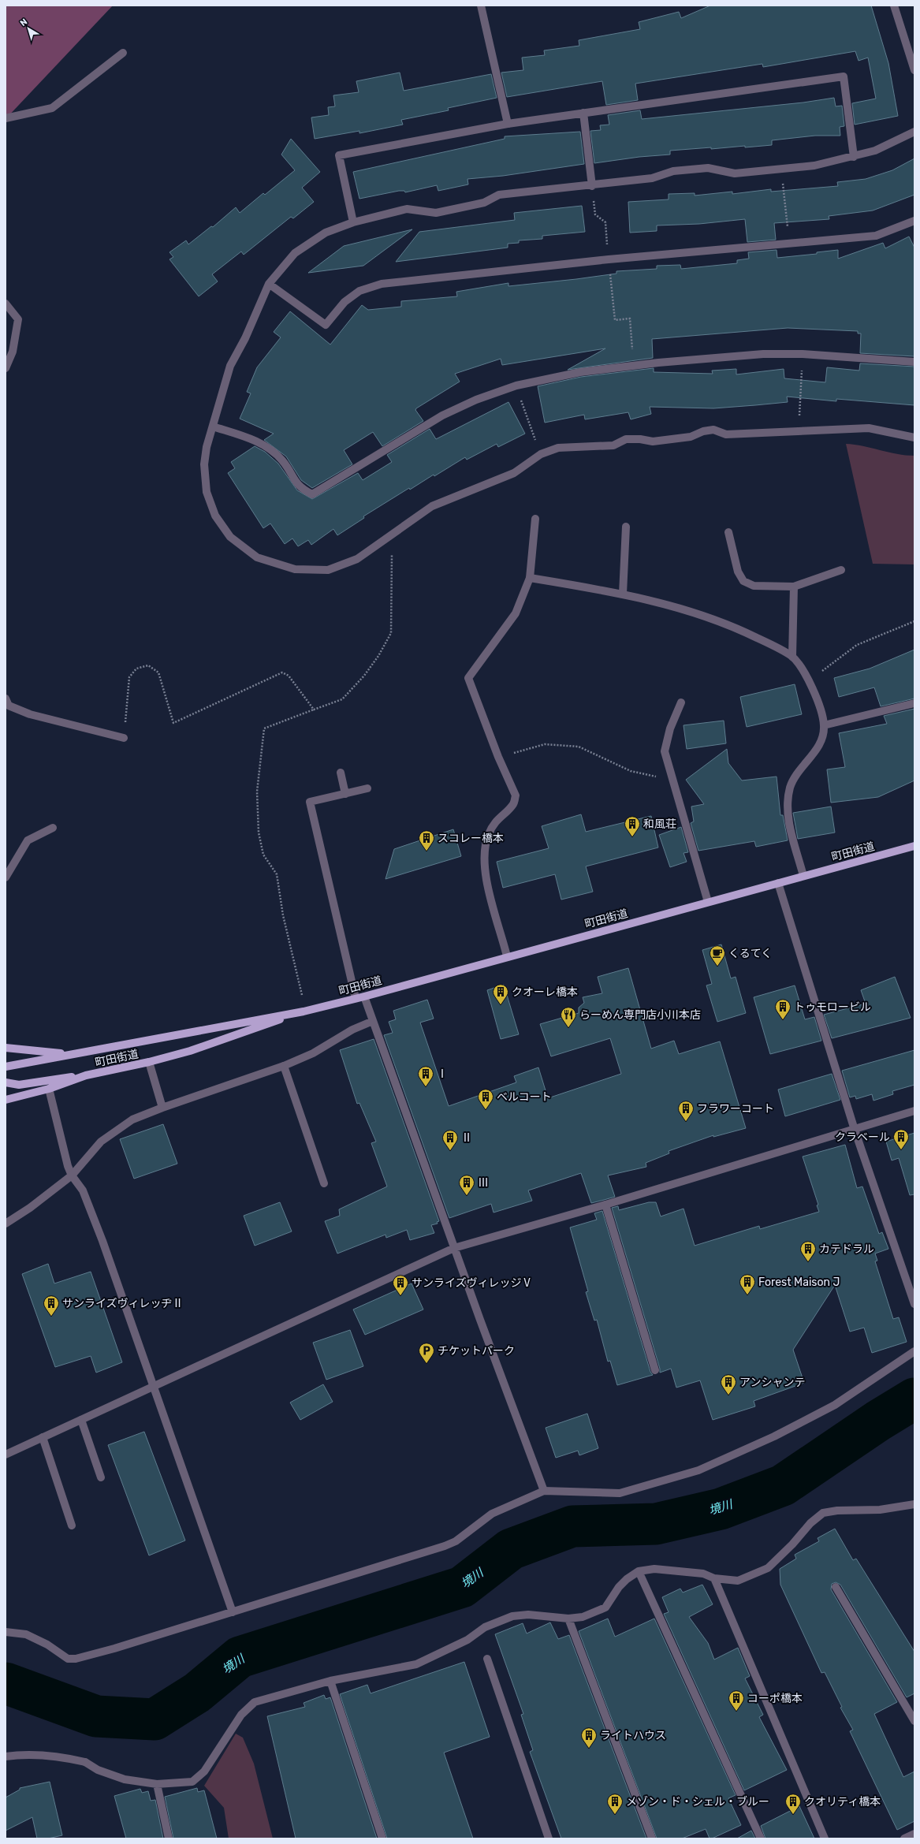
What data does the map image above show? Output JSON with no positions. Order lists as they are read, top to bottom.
{
  "streets": {
    "main road": ["町田街道"]
  },
  "water": ["境川"],
  "places": {
    "building": [
      "和風荘",
      "スコレー橋本",
      "クオーレ橋本",
      "トゥモロービル",
      "Ⅰ",
      "ベルコート",
      "フラワーコート",
      "クラベール",
      "Ⅱ",
      "Ⅲ",
      "カテドラル",
      "Forest Maison J",
      "サンライズヴィレッジⅤ",
      "サンライズヴィレッヂⅡ",
      "アンシャンテ",
      "コーポ橋本",
      "ライトハウス",
      "メゾン・ド・シェル・ブルー",
      "クオリティ橋本"
    ],
    "cafe": ["くるてく"],
    "restaurant": ["らーめん専門店小川本店"],
    "parking": ["チケットパーク"]
  },
  "north": "top left"
}
